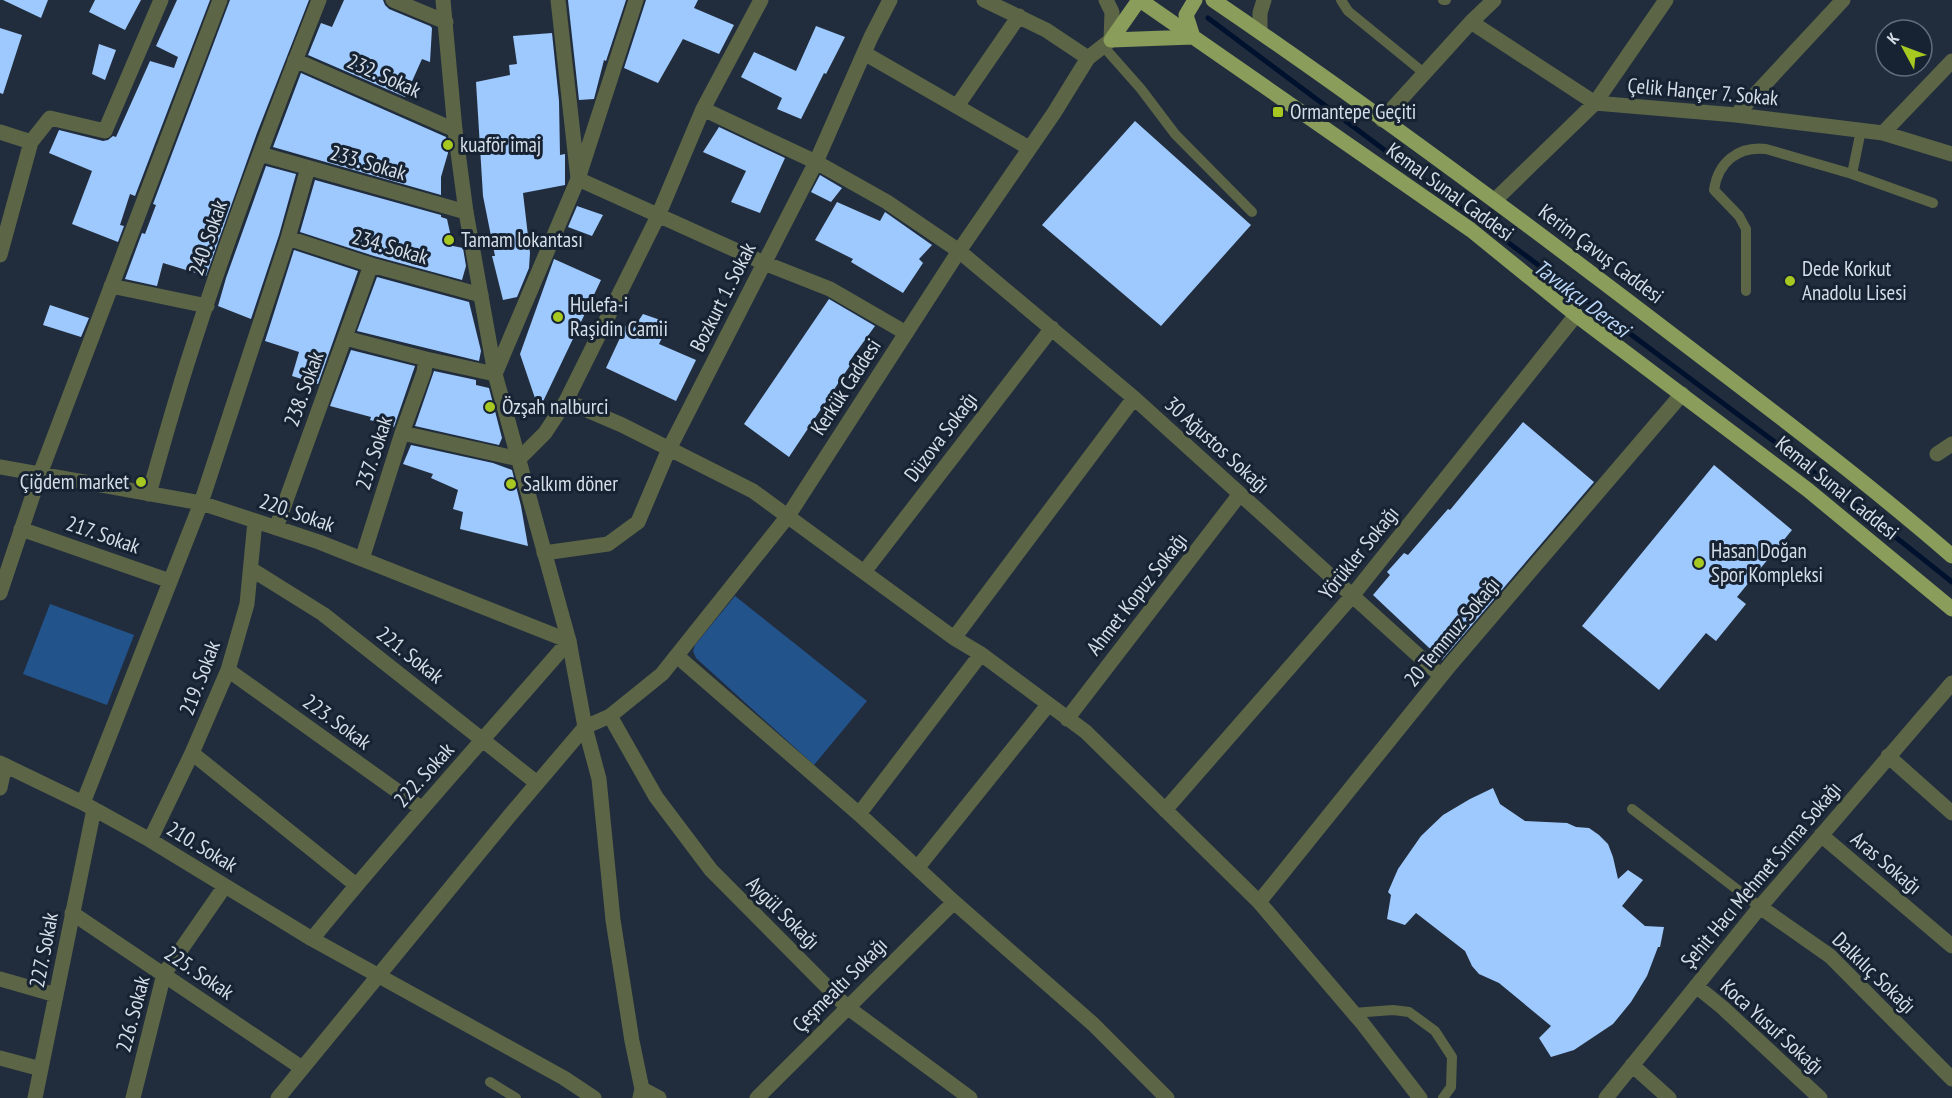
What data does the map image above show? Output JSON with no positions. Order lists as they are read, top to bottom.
{
  "streets": {
    "main road": ["Kemal Sunal Caddesi", "Kerim Çavuş Caddesi"],
    "street": [
      "232. Sokak",
      "Çelik Hançer 7. Sokak",
      "233. Sokak",
      "240. Sokak",
      "234. Sokak",
      "Bozkurt 1. Sokak",
      "Kerkük Caddesi",
      "238. Sokak",
      "Düzova Sokağı",
      "30 Ağustos Sokağı",
      "237. Sokak",
      "220. Sokak",
      "217. Sokak",
      "Yörükler Sokağı",
      "Ahmet Kopuz Sokağı",
      "20 Temmuz Sokağı",
      "221. Sokak",
      "219. Sokak",
      "223. Sokak",
      "222. Sokak",
      "210. Sokak",
      "Aras Sokağı",
      "Şehit Hacı Mehmet Sırma Sokağı",
      "Aygül Sokağı",
      "227. Sokak",
      "225. Sokak",
      "Dalkılıç Sokağı",
      "Çeşmealtı Sokağı",
      "226. Sokak",
      "Koca Yusuf Sokağı"
    ]
  },
  "crossings": [
    ["232. Sokak", "240. Sokak"],
    ["233. Sokak", "240. Sokak"],
    ["233. Sokak", "227. Sokak"],
    ["Kemal Sunal Caddesi", "Yörükler Sokağı"],
    ["Kemal Sunal Caddesi", "20 Temmuz Sokağı"],
    ["240. Sokak", "220. Sokak"],
    ["234. Sokak", "238. Sokak"],
    ["234. Sokak", "227. Sokak"],
    ["Bozkurt 1. Sokak", "30 Ağustos Sokağı"],
    ["Kerkük Caddesi", "30 Ağustos Sokağı"],
    ["Kerkük Caddesi", "Aygül Sokağı"],
    ["238. Sokak", "220. Sokak"],
    ["Düzova Sokağı", "30 Ağustos Sokağı"],
    ["30 Ağustos Sokağı", "Yörükler Sokağı"],
    ["30 Ağustos Sokağı", "Ahmet Kopuz Sokağı"],
    ["30 Ağustos Sokağı", "20 Temmuz Sokağı"],
    ["237. Sokak", "220. Sokak"],
    ["220. Sokak", "219. Sokak"],
    ["220. Sokak", "222. Sokak"],
    ["220. Sokak", "227. Sokak"],
    ["217. Sokak", "227. Sokak"],
    ["221. Sokak", "219. Sokak"],
    ["221. Sokak", "222. Sokak"],
    ["219. Sokak", "223. Sokak"],
    ["219. Sokak", "210. Sokak"],
    ["223. Sokak", "222. Sokak"],
    ["222. Sokak", "210. Sokak"],
    ["210. Sokak", "227. Sokak"],
    ["210. Sokak", "226. Sokak"],
    ["Aras Sokağı", "Şehit Hacı Mehmet Sırma Sokağı"],
    ["Şehit Hacı Mehmet Sırma Sokağı", "Dalkılıç Sokağı"],
    ["Şehit Hacı Mehmet Sırma Sokağı", "Koca Yusuf Sokağı"],
    ["Aygül Sokağı", "Çeşmealtı Sokağı"],
    ["227. Sokak", "225. Sokak"],
    ["225. Sokak", "226. Sokak"]
  ],
  "water": ["Tavukçu Deresi"],
  "places": {
    "transit": ["Ormantepe Geçiti"],
    "other": [
      "kuaför imaj",
      "Tamam lokantası",
      "Dede Korkut Anadolu Lisesi",
      "Hulefa-i Raşidin Camii",
      "Özşah nalburci",
      "Çiğdem market",
      "Salkım döner",
      "Hasan Doğan Spor Kompleksi"
    ]
  },
  "north": "top left"
}
